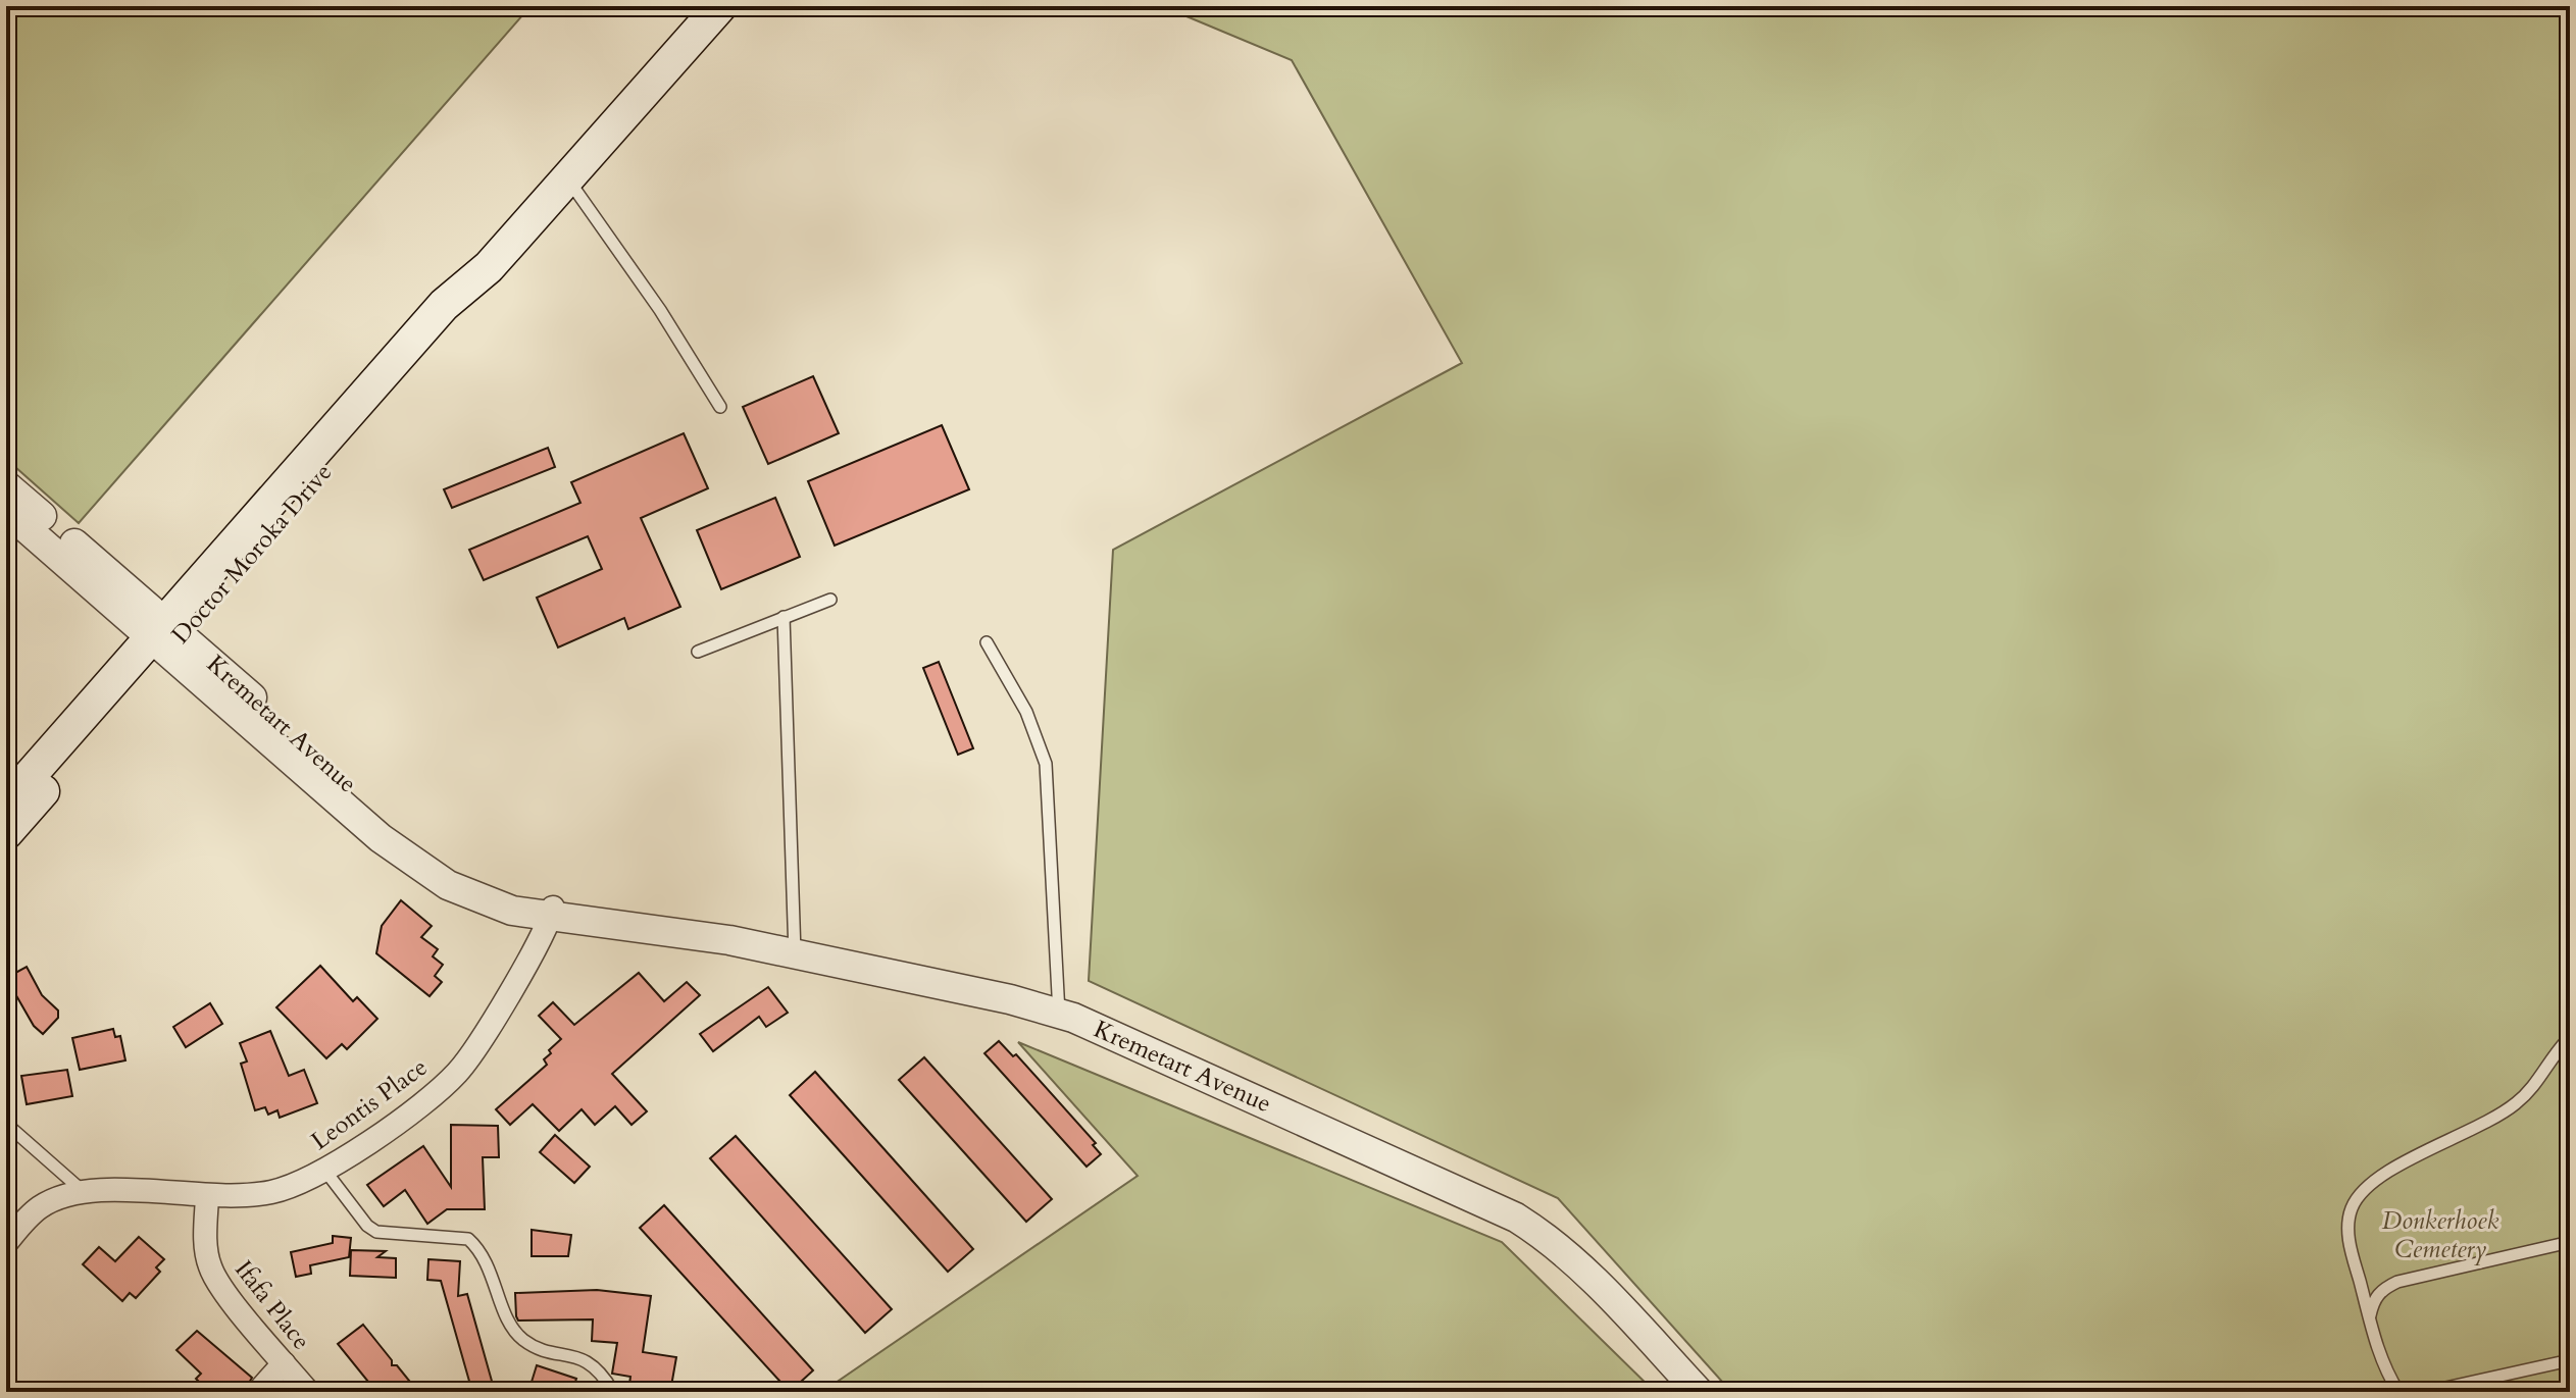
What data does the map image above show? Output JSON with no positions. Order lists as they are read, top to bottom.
{
  "streets": {
    "main road": ["Doctor Moroka Drive"],
    "street": ["Kremetart Avenue", "Leontis Place", "Ifafa Place"]
  },
  "crossings": [
    ["Doctor Moroka Drive", "Kremetart Avenue"],
    ["Kremetart Avenue", "Leontis Place"],
    ["Leontis Place", "Ifafa Place"]
  ],
  "parks": ["Donkerhoek Cemetery"]
}
